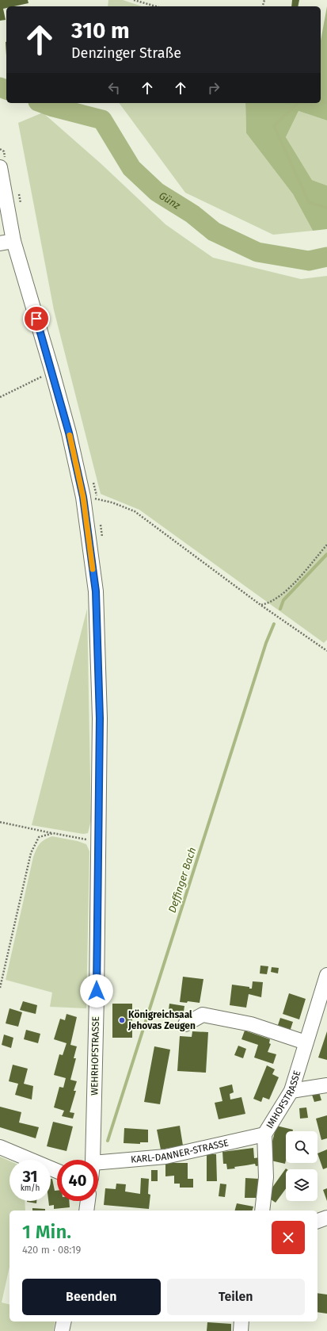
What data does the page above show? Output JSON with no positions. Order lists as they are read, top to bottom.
{
  "streets": {
    "street": ["WEHRHOFSTRASSE", "IMHOFSTRASSE", "KARL-DANNER-STRASSE"]
  },
  "crossings": [
    ["IMHOFSTRASSE", "KARL-DANNER-STRASSE"]
  ],
  "water": ["Günz", "Deffinger Bach"],
  "places": ["Königreichsaal Jehovas Zeugen"],
  "page": {
    "turn": ["310 m", "Denzinger Straße"],
    "speed": "31 km/h",
    "limit": "40",
    "heading": ["1 Min.", "420 m · 08:19"],
    "buttons": ["Beenden", "Teilen"]
  }
}
